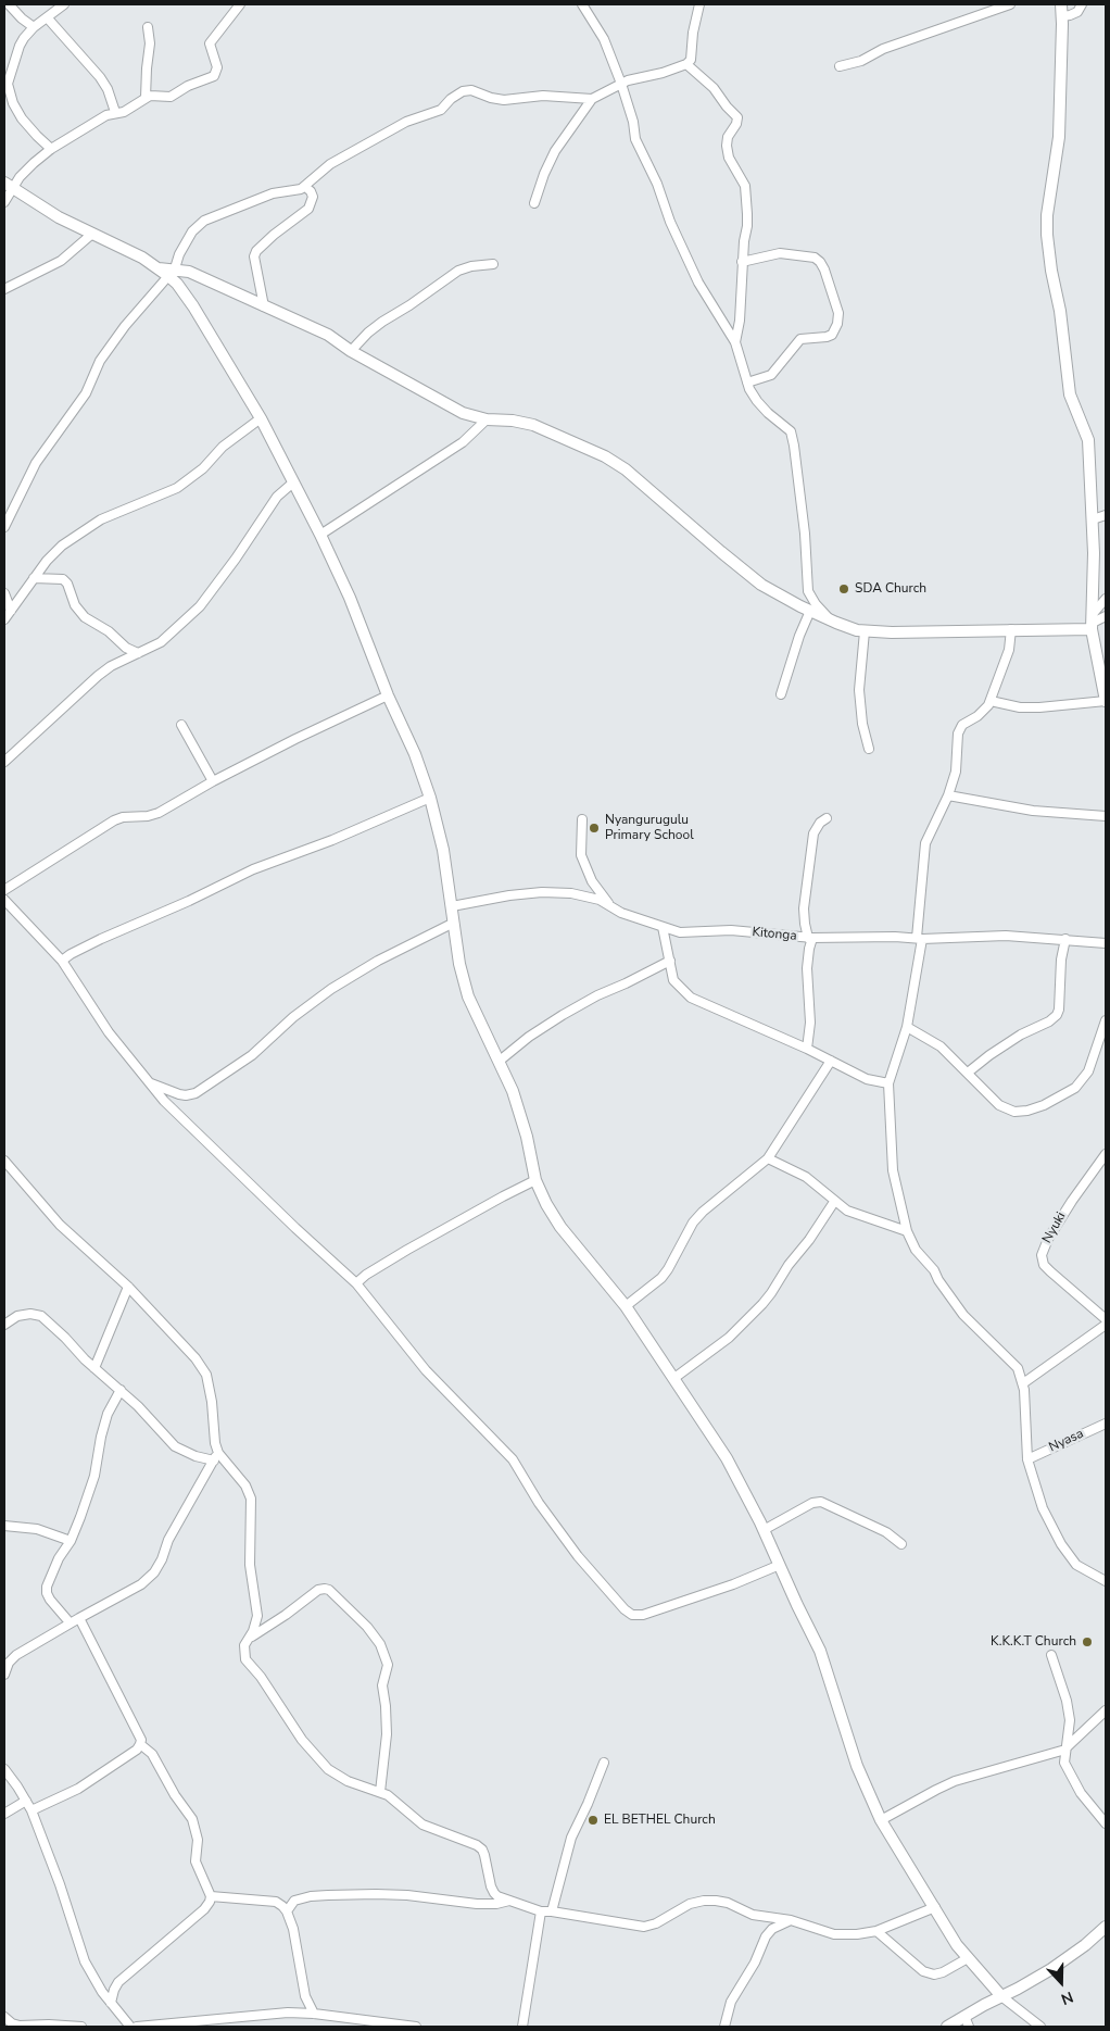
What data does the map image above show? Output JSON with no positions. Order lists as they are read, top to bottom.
{
  "streets": {
    "street": ["Kitonga", "Nyuki", "Nyasa"]
  },
  "places": [
    "SDA Church",
    "Nyangurugulu Primary School",
    "K.K.K.T Church",
    "EL BETHEL Church"
  ],
  "north": "bottom"
}
